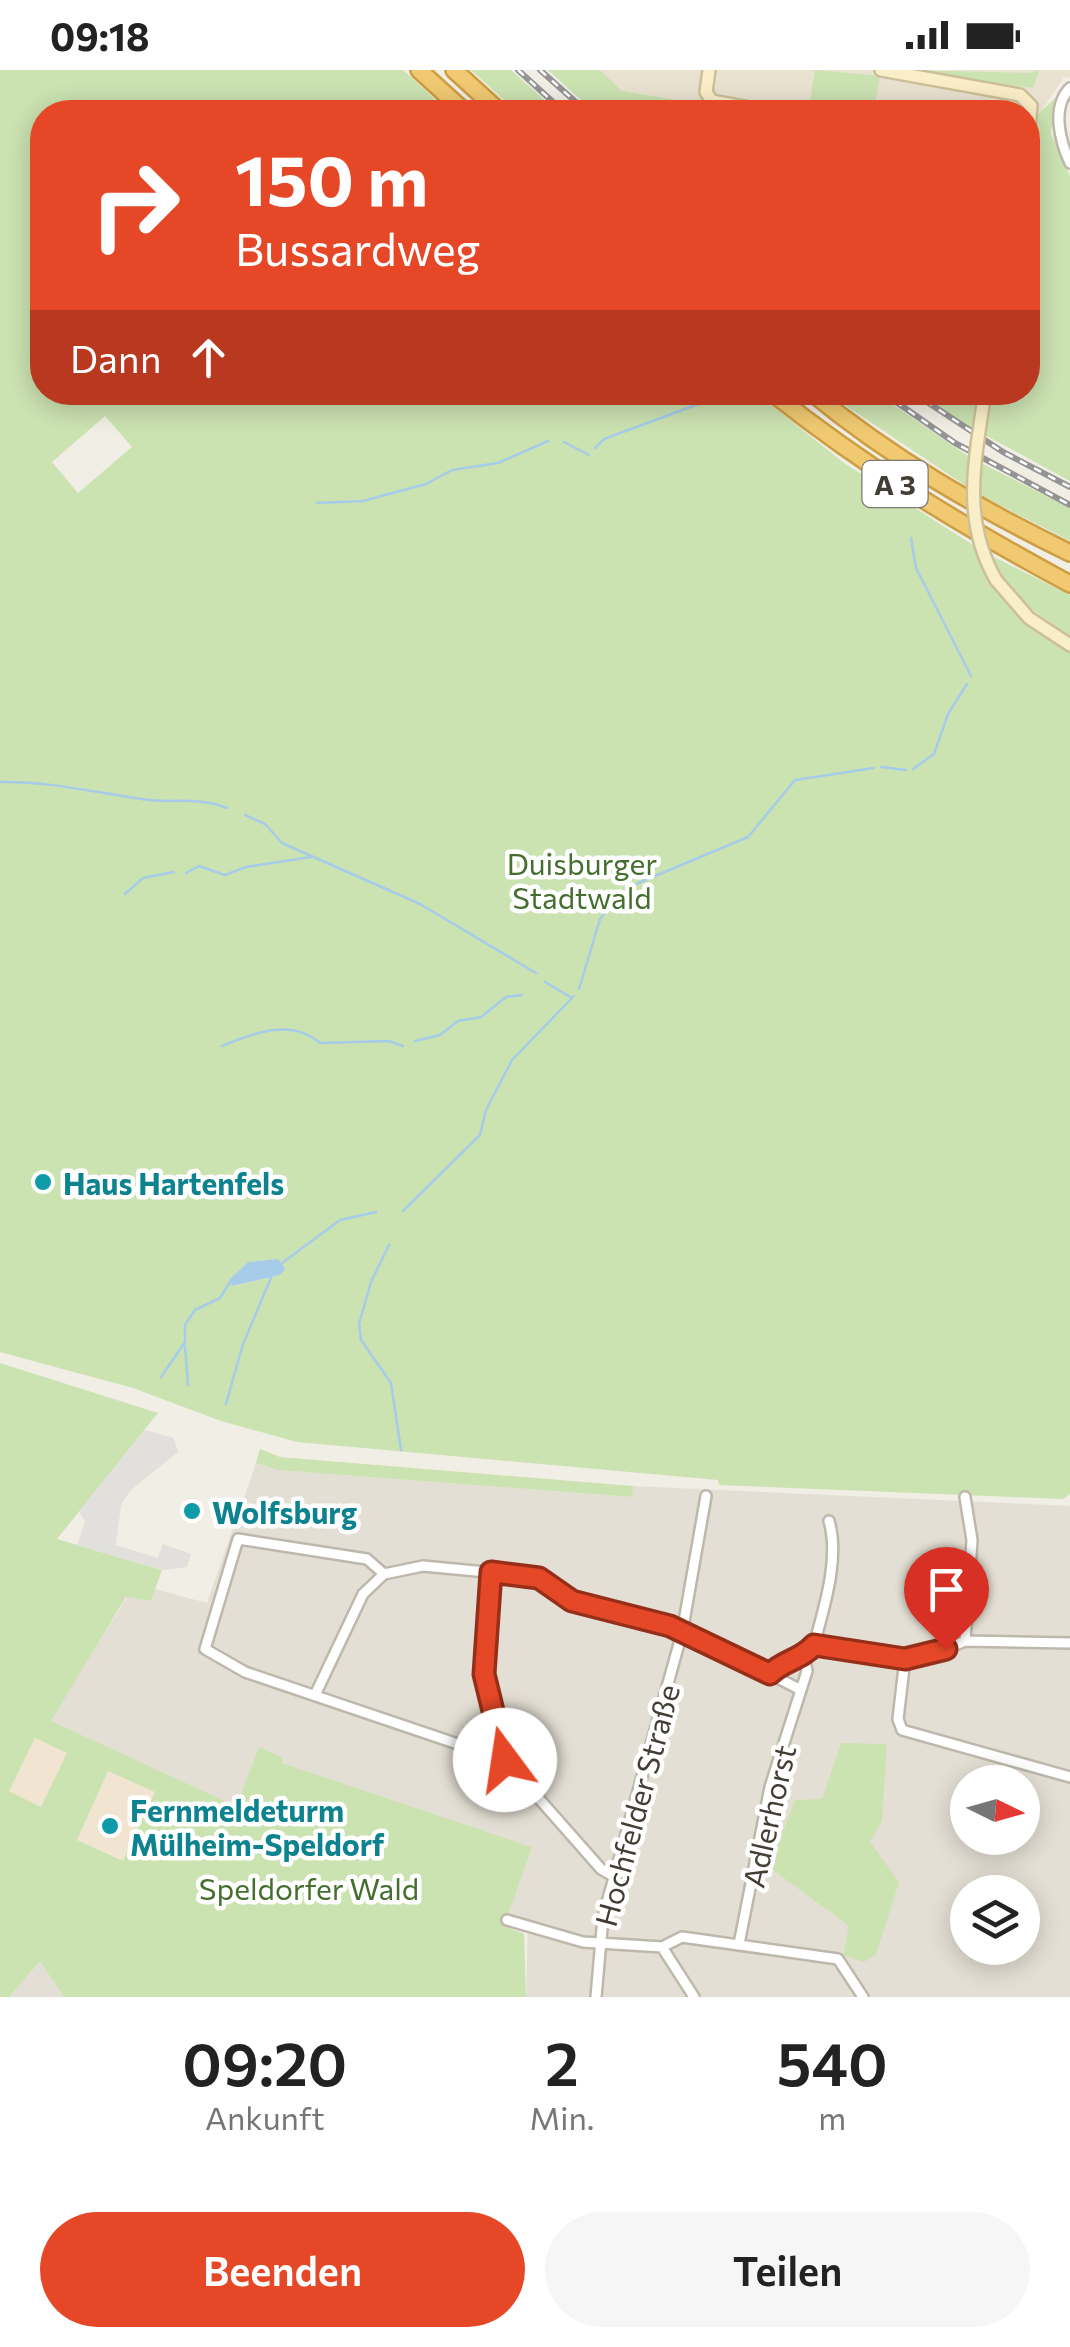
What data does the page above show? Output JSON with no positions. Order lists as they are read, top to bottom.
{
  "streets": {
    "highway": ["A 3"],
    "street": ["Hochfelder Straße", "Adlerhorst"]
  },
  "parks": ["Duisburger Stadtwald", "Speldorfer Wald"],
  "places": ["Haus Hartenfels", "Wolfsburg", "Fernmeldeturm Mülheim-Speldorf"],
  "north": "right",
  "page": {
    "status": "09:18",
    "turn": ["150 m", "Bussardweg"],
    "then": "Dann",
    "eta": [
      "09:20",
      "Ankunft",
      "2",
      "Min.",
      "540",
      "m"
    ],
    "buttons": ["Beenden", "Teilen"]
  }
}
